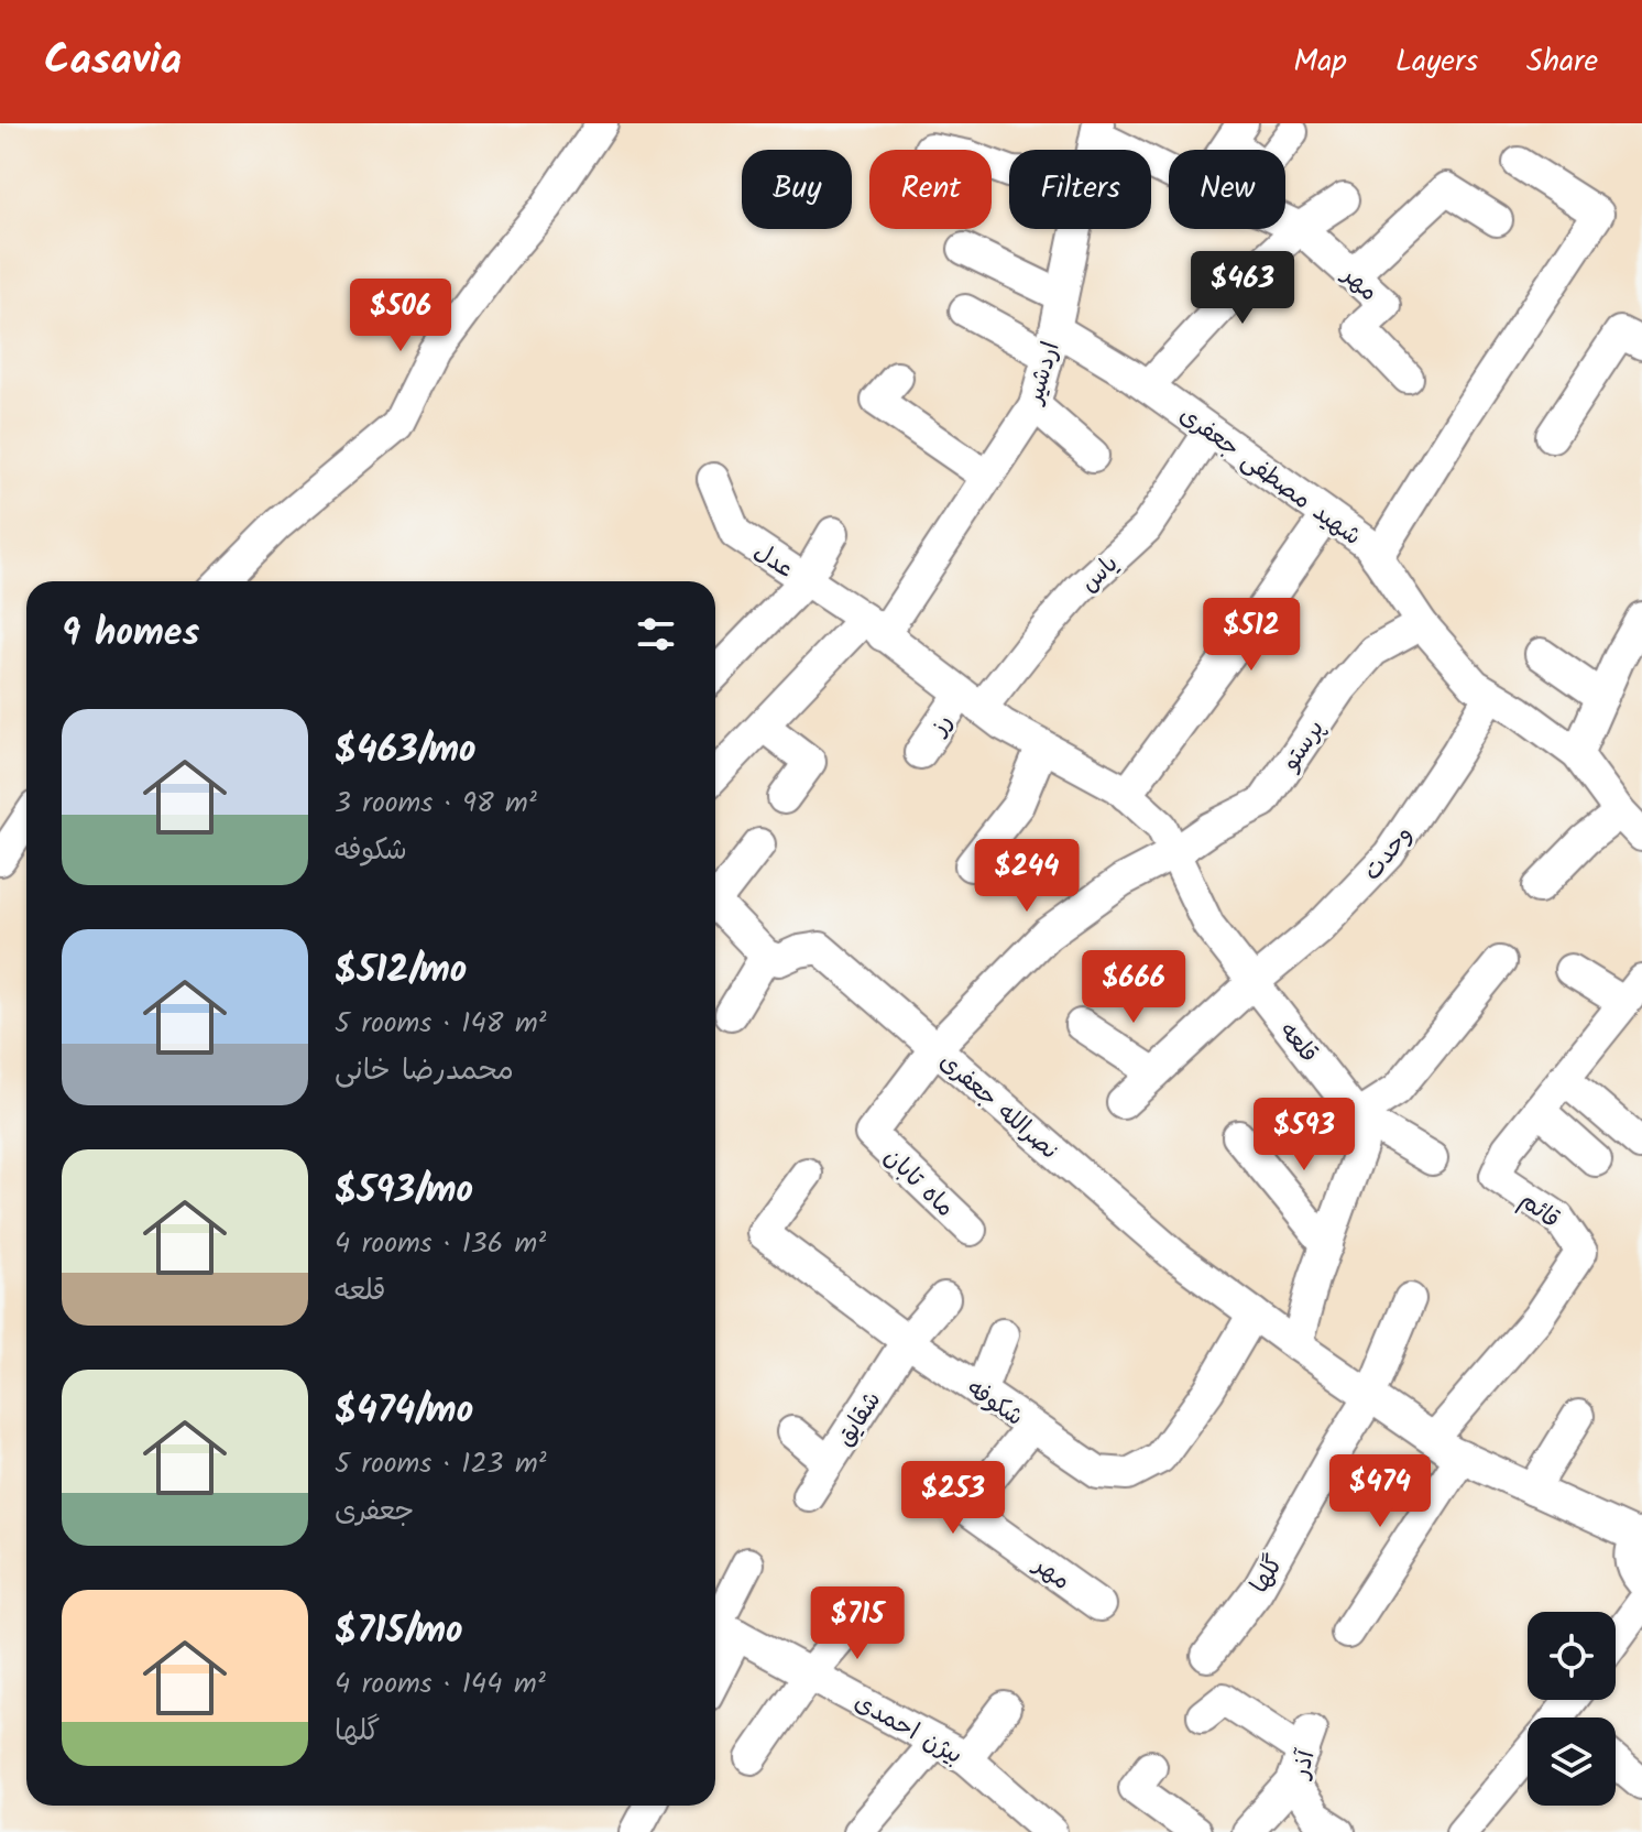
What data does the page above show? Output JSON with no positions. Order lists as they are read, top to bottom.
{
  "streets": {
    "street": [
      "مهر",
      "اردشیر",
      "شهید مصطفی جعفری",
      "عدل",
      "یاس",
      "رز",
      "پرستو",
      "وحدت",
      "قلعه",
      "نصرالله جعفری",
      "ماه تابان",
      "قائم",
      "شکوفه",
      "شقایق",
      "گلها",
      "بیژن احمدی",
      "آذر"
    ]
  },
  "crossings": [
    ["مهر", "شکوفه"],
    ["اردشیر", "شهید مصطفی جعفری"],
    ["اردشیر", "عدل"],
    ["اردشیر", "قلعه"],
    ["شهید مصطفی جعفری", "یاس"],
    ["شهید مصطفی جعفری", "پرستو"],
    ["شهید مصطفی جعفری", "وحدت"],
    ["عدل", "قلعه"],
    ["یاس", "رز"],
    ["یاس", "قلعه"],
    ["رز", "قلعه"],
    ["پرستو", "قلعه"],
    ["پرستو", "نصرالله جعفری"],
    ["پرستو", "ماه تابان"],
    ["وحدت", "قلعه"],
    ["نصرالله جعفری", "ماه تابان"],
    ["نصرالله جعفری", "شکوفه"],
    ["شکوفه", "شقایق"]
  ],
  "page": {
    "header": "Casavia",
    "nav": ["Map", "Layers", "Share"],
    "chip": [
      "Buy",
      "Rent",
      "Filters",
      "New"
    ],
    "price": [
      "$463",
      "$506",
      "$512",
      "$244",
      "$666",
      "$593",
      "$474",
      "$253",
      "$715"
    ],
    "heading": "9 homes",
    "list": [
      {
        "name": "$463/mo",
        "note": "3 rooms · 98 m² · شکوفه"
      },
      {
        "name": "$512/mo",
        "note": "5 rooms · 148 m² · محمدرضا خانی"
      },
      {
        "name": "$593/mo",
        "note": "4 rooms · 136 m² · قلعه"
      },
      {
        "name": "$474/mo",
        "note": "5 rooms · 123 m² · جعفری"
      },
      {
        "name": "$715/mo",
        "note": "4 rooms · 144 m² · گلها"
      }
    ]
  }
}
